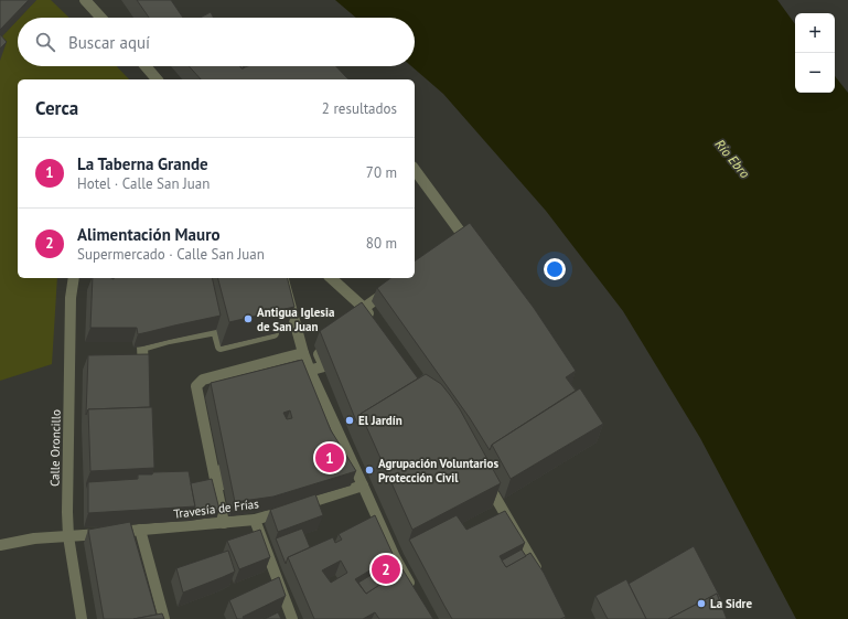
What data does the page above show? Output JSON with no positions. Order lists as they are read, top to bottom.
{
  "streets": {
    "street": ["Calle Oroncillo", "Travesía de Frías"]
  },
  "crossings": [
    ["Calle Oroncillo", "Travesía de Frías"]
  ],
  "water": ["Río Ebro"],
  "places": [
    "Antigua Iglesia de San Juan",
    "El Jardín",
    "Agrupación Voluntarios Protección Civil",
    "La Sidre"
  ],
  "page": {
    "map_buttons": ["+", "−"],
    "search": "Buscar aquí",
    "heading": ["Cerca", "2 resultados"],
    "list": [
      {
        "mark": "1",
        "name": "La Taberna Grande",
        "note": "Hotel · Calle San Juan",
        "value": "70 m"
      },
      {
        "mark": "2",
        "name": "Alimentación Mauro",
        "note": "Supermercado · Calle San Juan",
        "value": "80 m"
      }
    ],
    "pins": ["1", "2"]
  }
}
